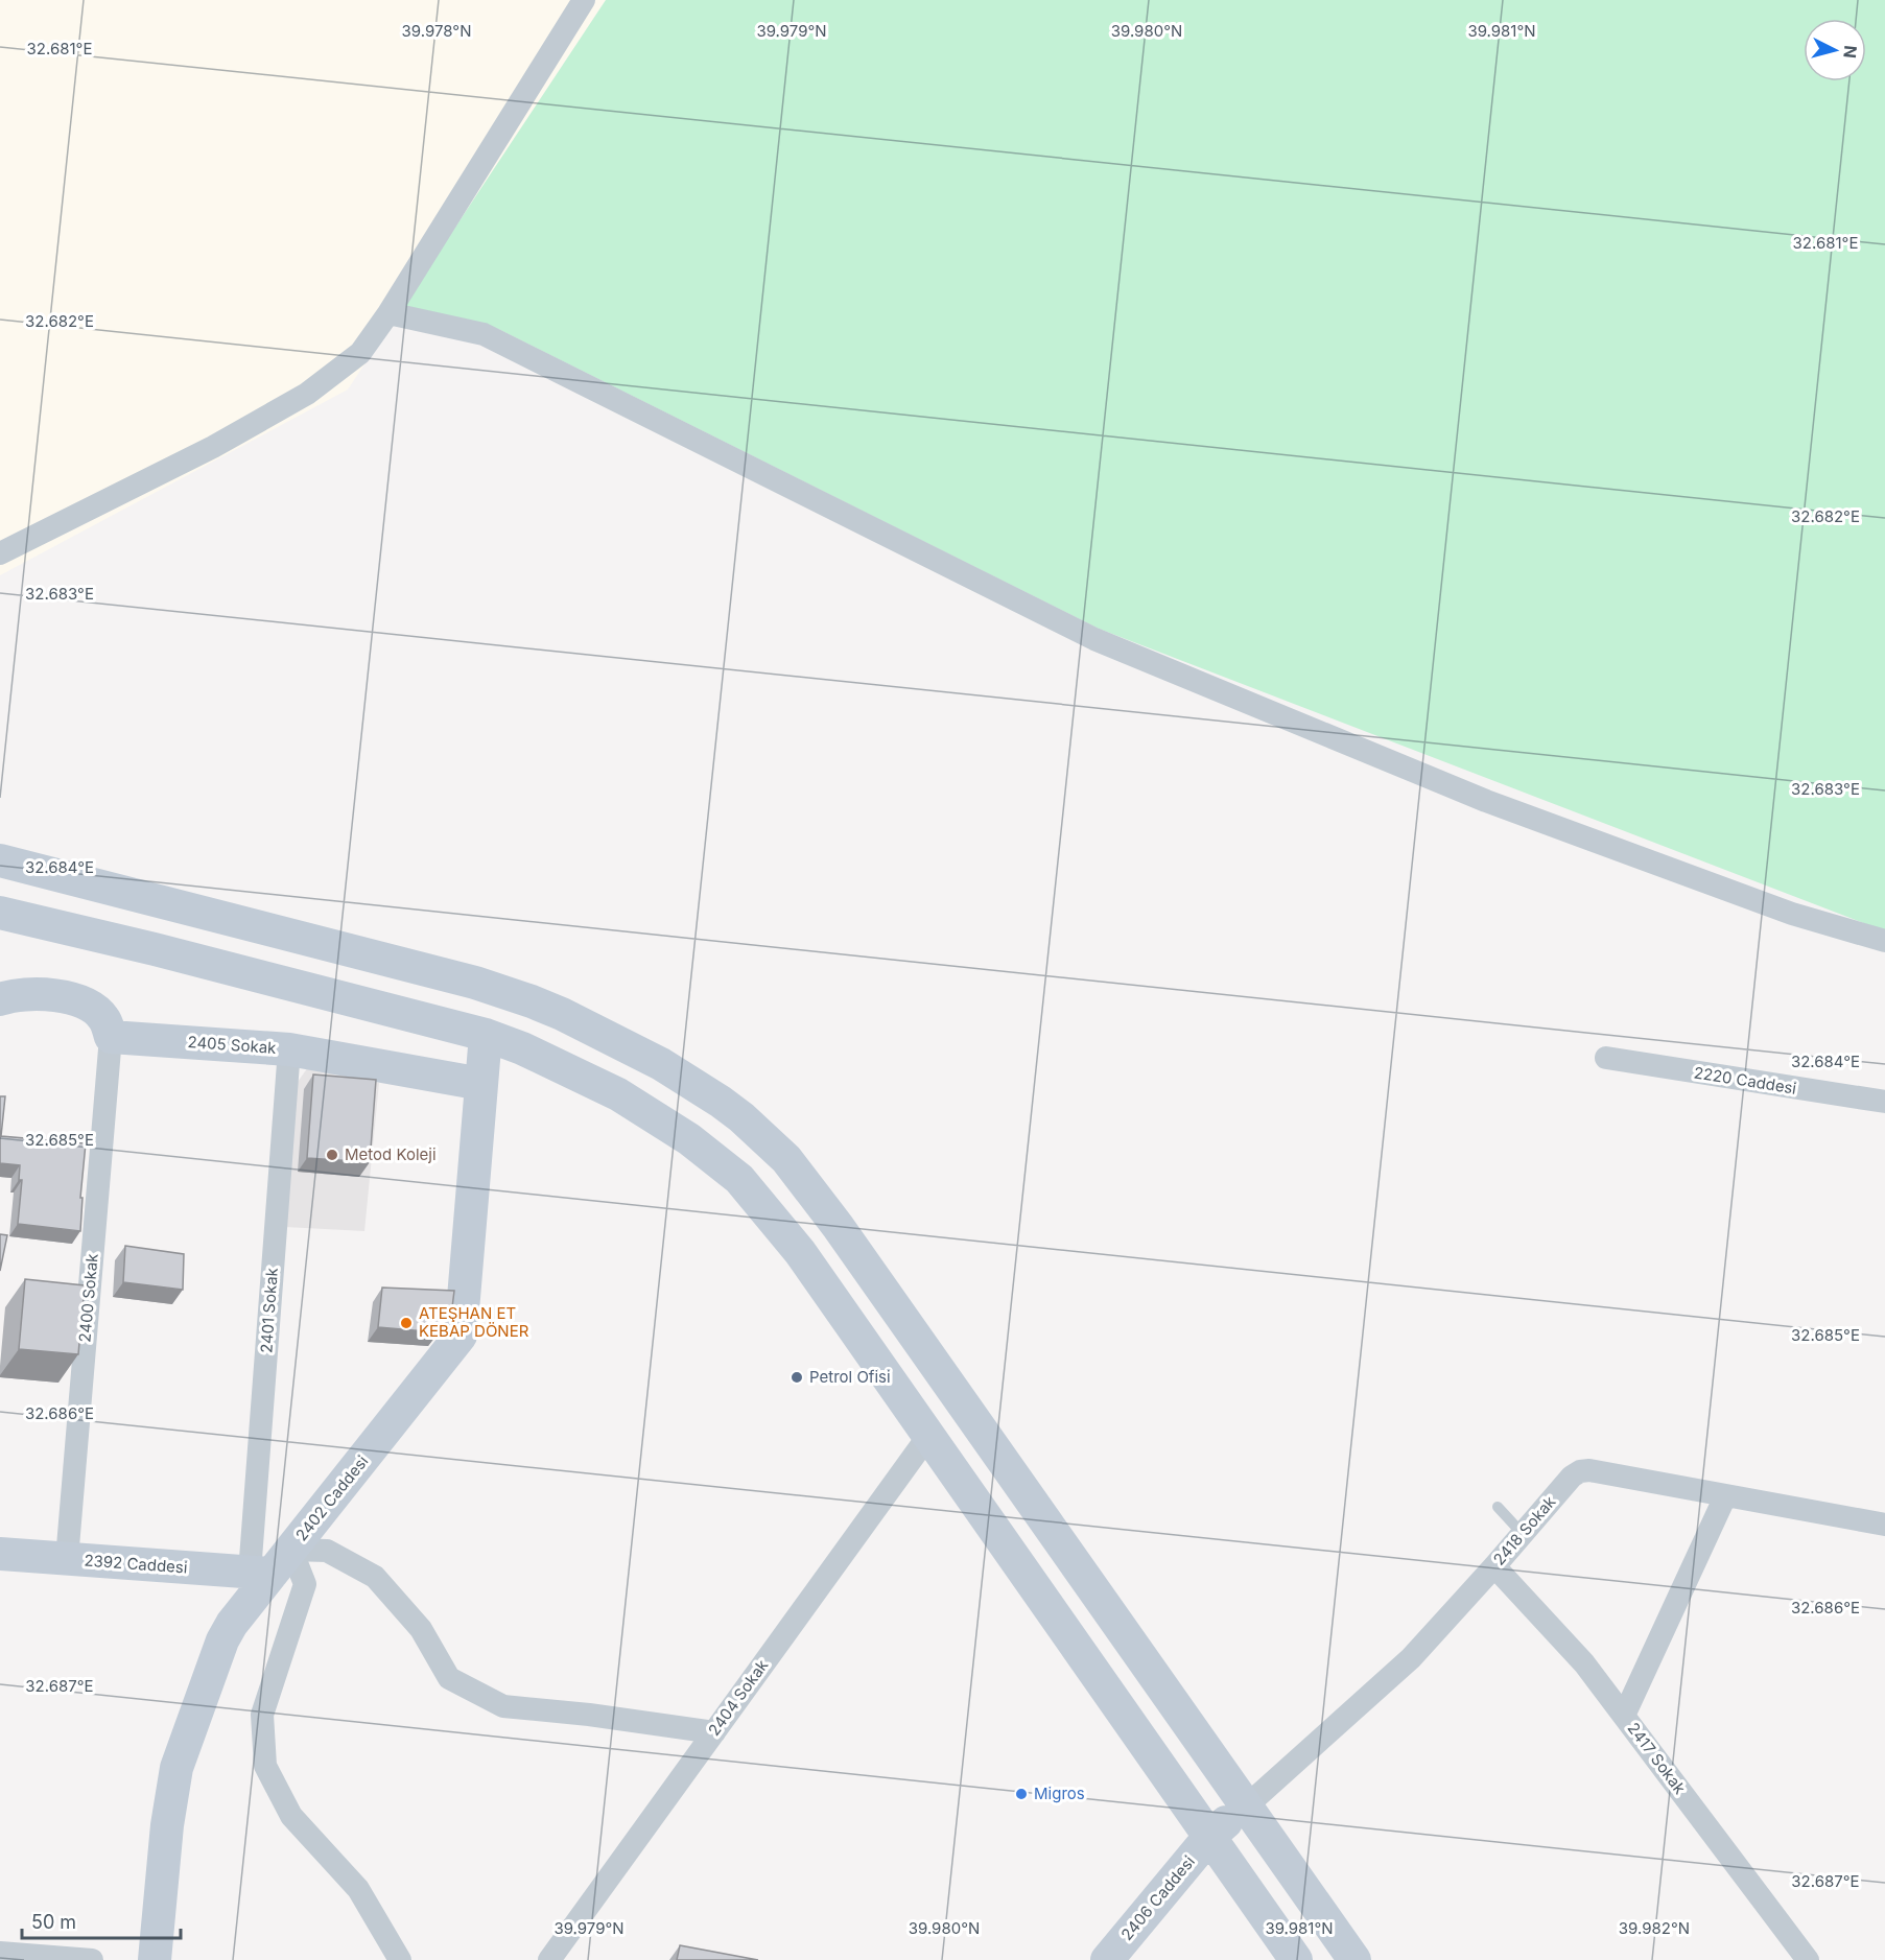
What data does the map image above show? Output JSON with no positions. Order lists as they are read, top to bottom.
{
  "streets": {
    "main road": [
      "2405 Sokak",
      "2402 Caddesi",
      "2392 Caddesi",
      "2406 Caddesi"
    ],
    "street": [
      "2220 Caddesi",
      "2400 Sokak",
      "2401 Sokak",
      "2418 Sokak",
      "2404 Sokak",
      "2417 Sokak"
    ]
  },
  "crossings": [
    ["2405 Sokak", "2400 Sokak"],
    ["2405 Sokak", "2401 Sokak"],
    ["2405 Sokak", "2402 Caddesi"],
    ["2400 Sokak", "2392 Caddesi"],
    ["2401 Sokak", "2402 Caddesi"],
    ["2401 Sokak", "2392 Caddesi"],
    ["2402 Caddesi", "2392 Caddesi"],
    ["2418 Sokak", "2417 Sokak"],
    ["2418 Sokak", "2406 Caddesi"]
  ],
  "places": [
    "Metod Koleji",
    "ATEŞHAN ET KEBAP DÖNER",
    "Petrol Ofisi",
    "Migros"
  ],
  "scale_bar": "50 m",
  "north": "right",
  "coordinates": [
    "39.978°N",
    "39.979°N",
    "39.980°N",
    "39.981°N",
    "32.681°E",
    "32.682°E",
    "32.683°E",
    "32.684°E",
    "32.685°E",
    "32.686°E",
    "32.687°E",
    "39.982°N"
  ]
}
